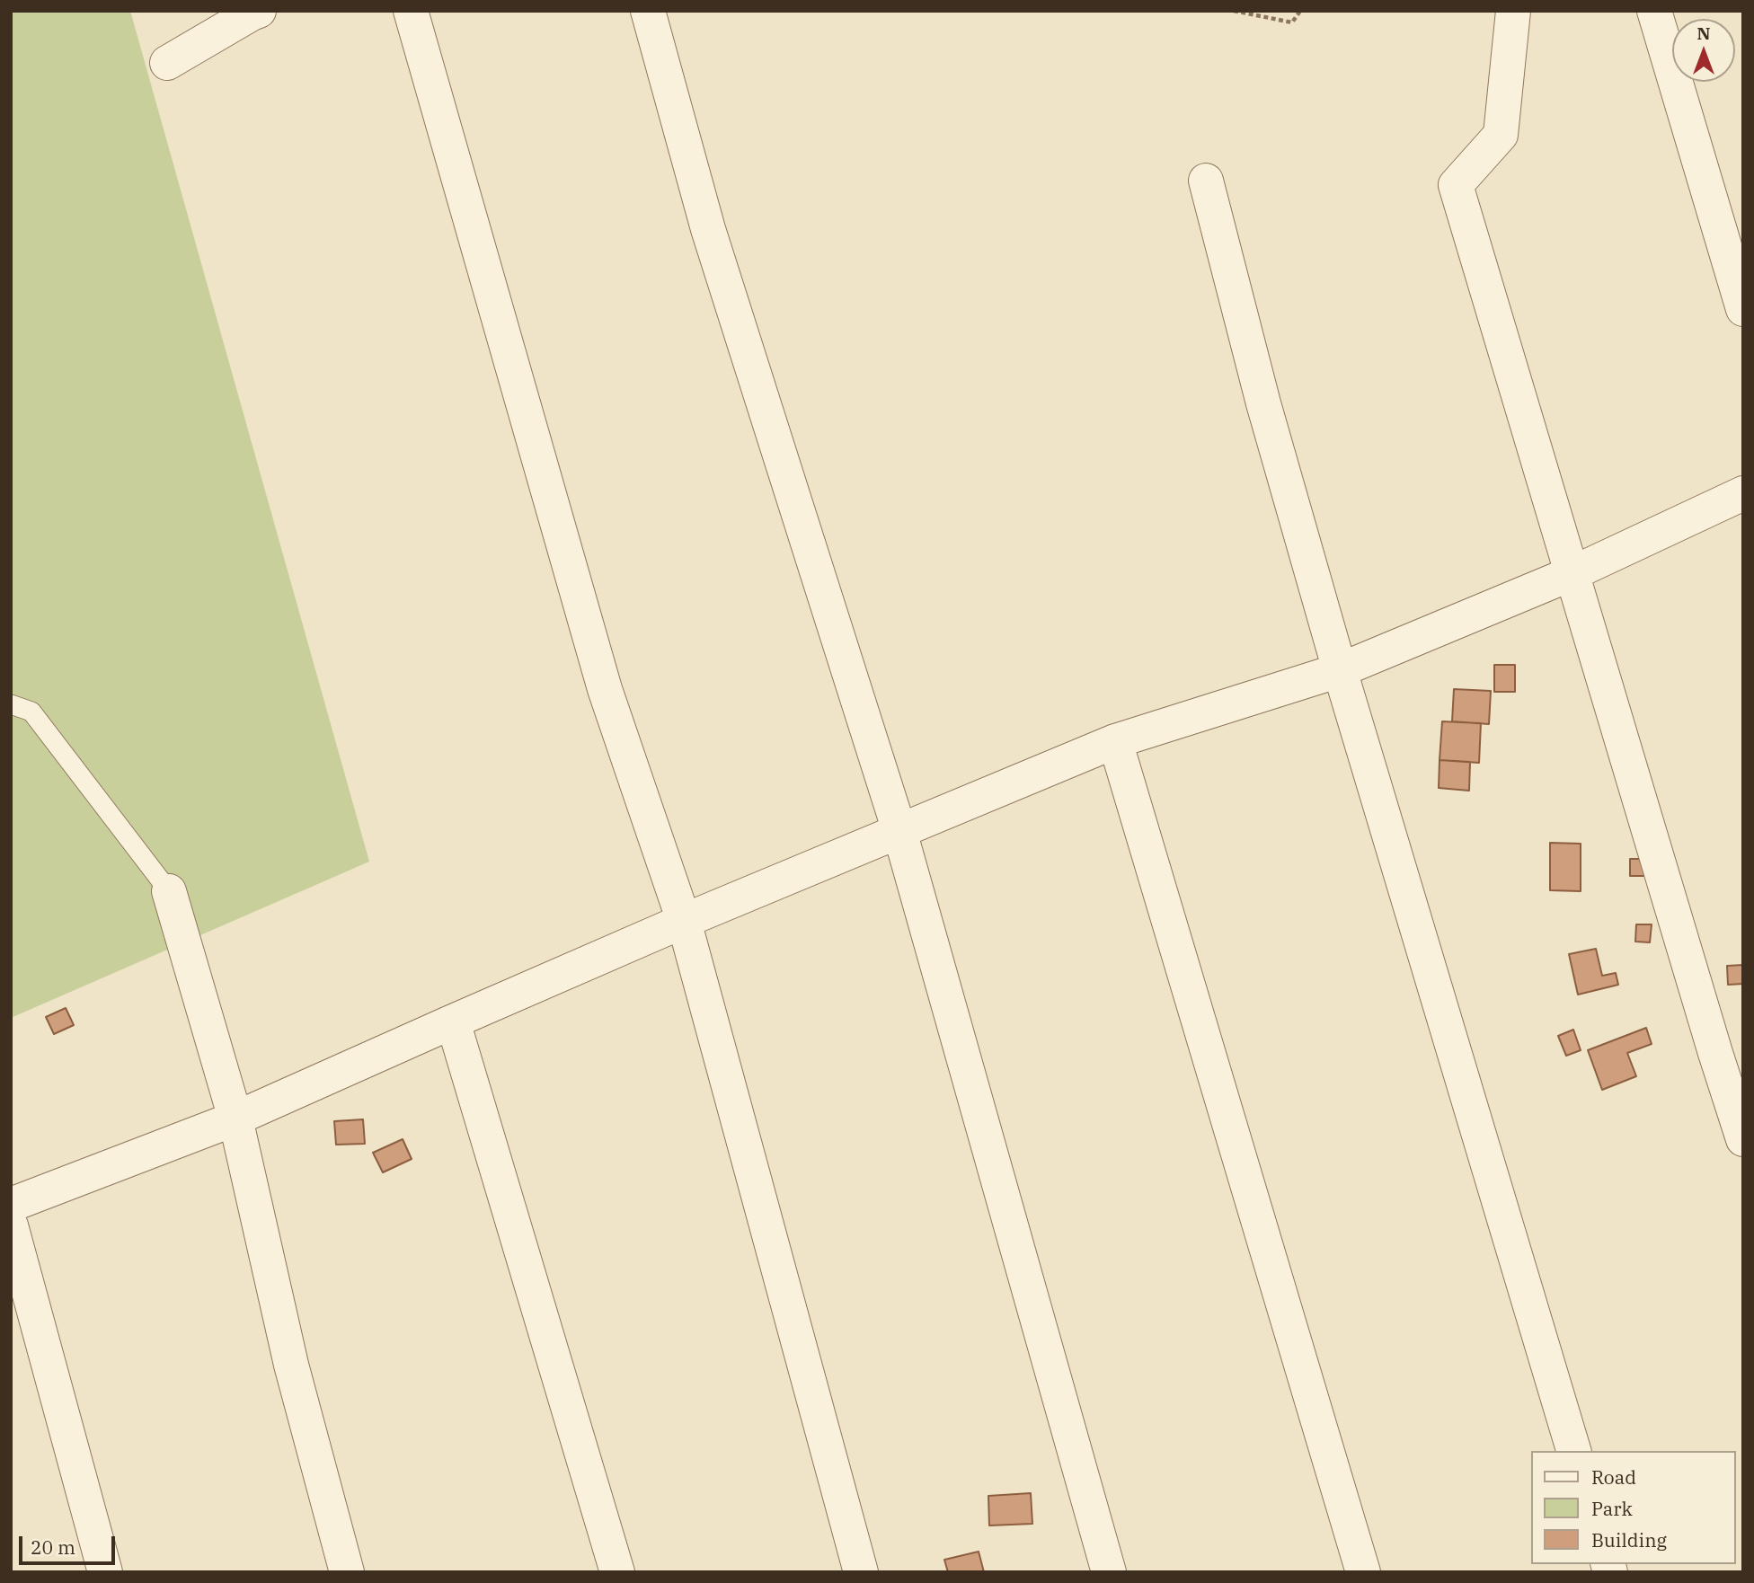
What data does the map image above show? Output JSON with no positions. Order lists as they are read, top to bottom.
{
  "legend": ["Road", "Park", "Building"],
  "scale_bar": "20 m",
  "north": "top"
}
